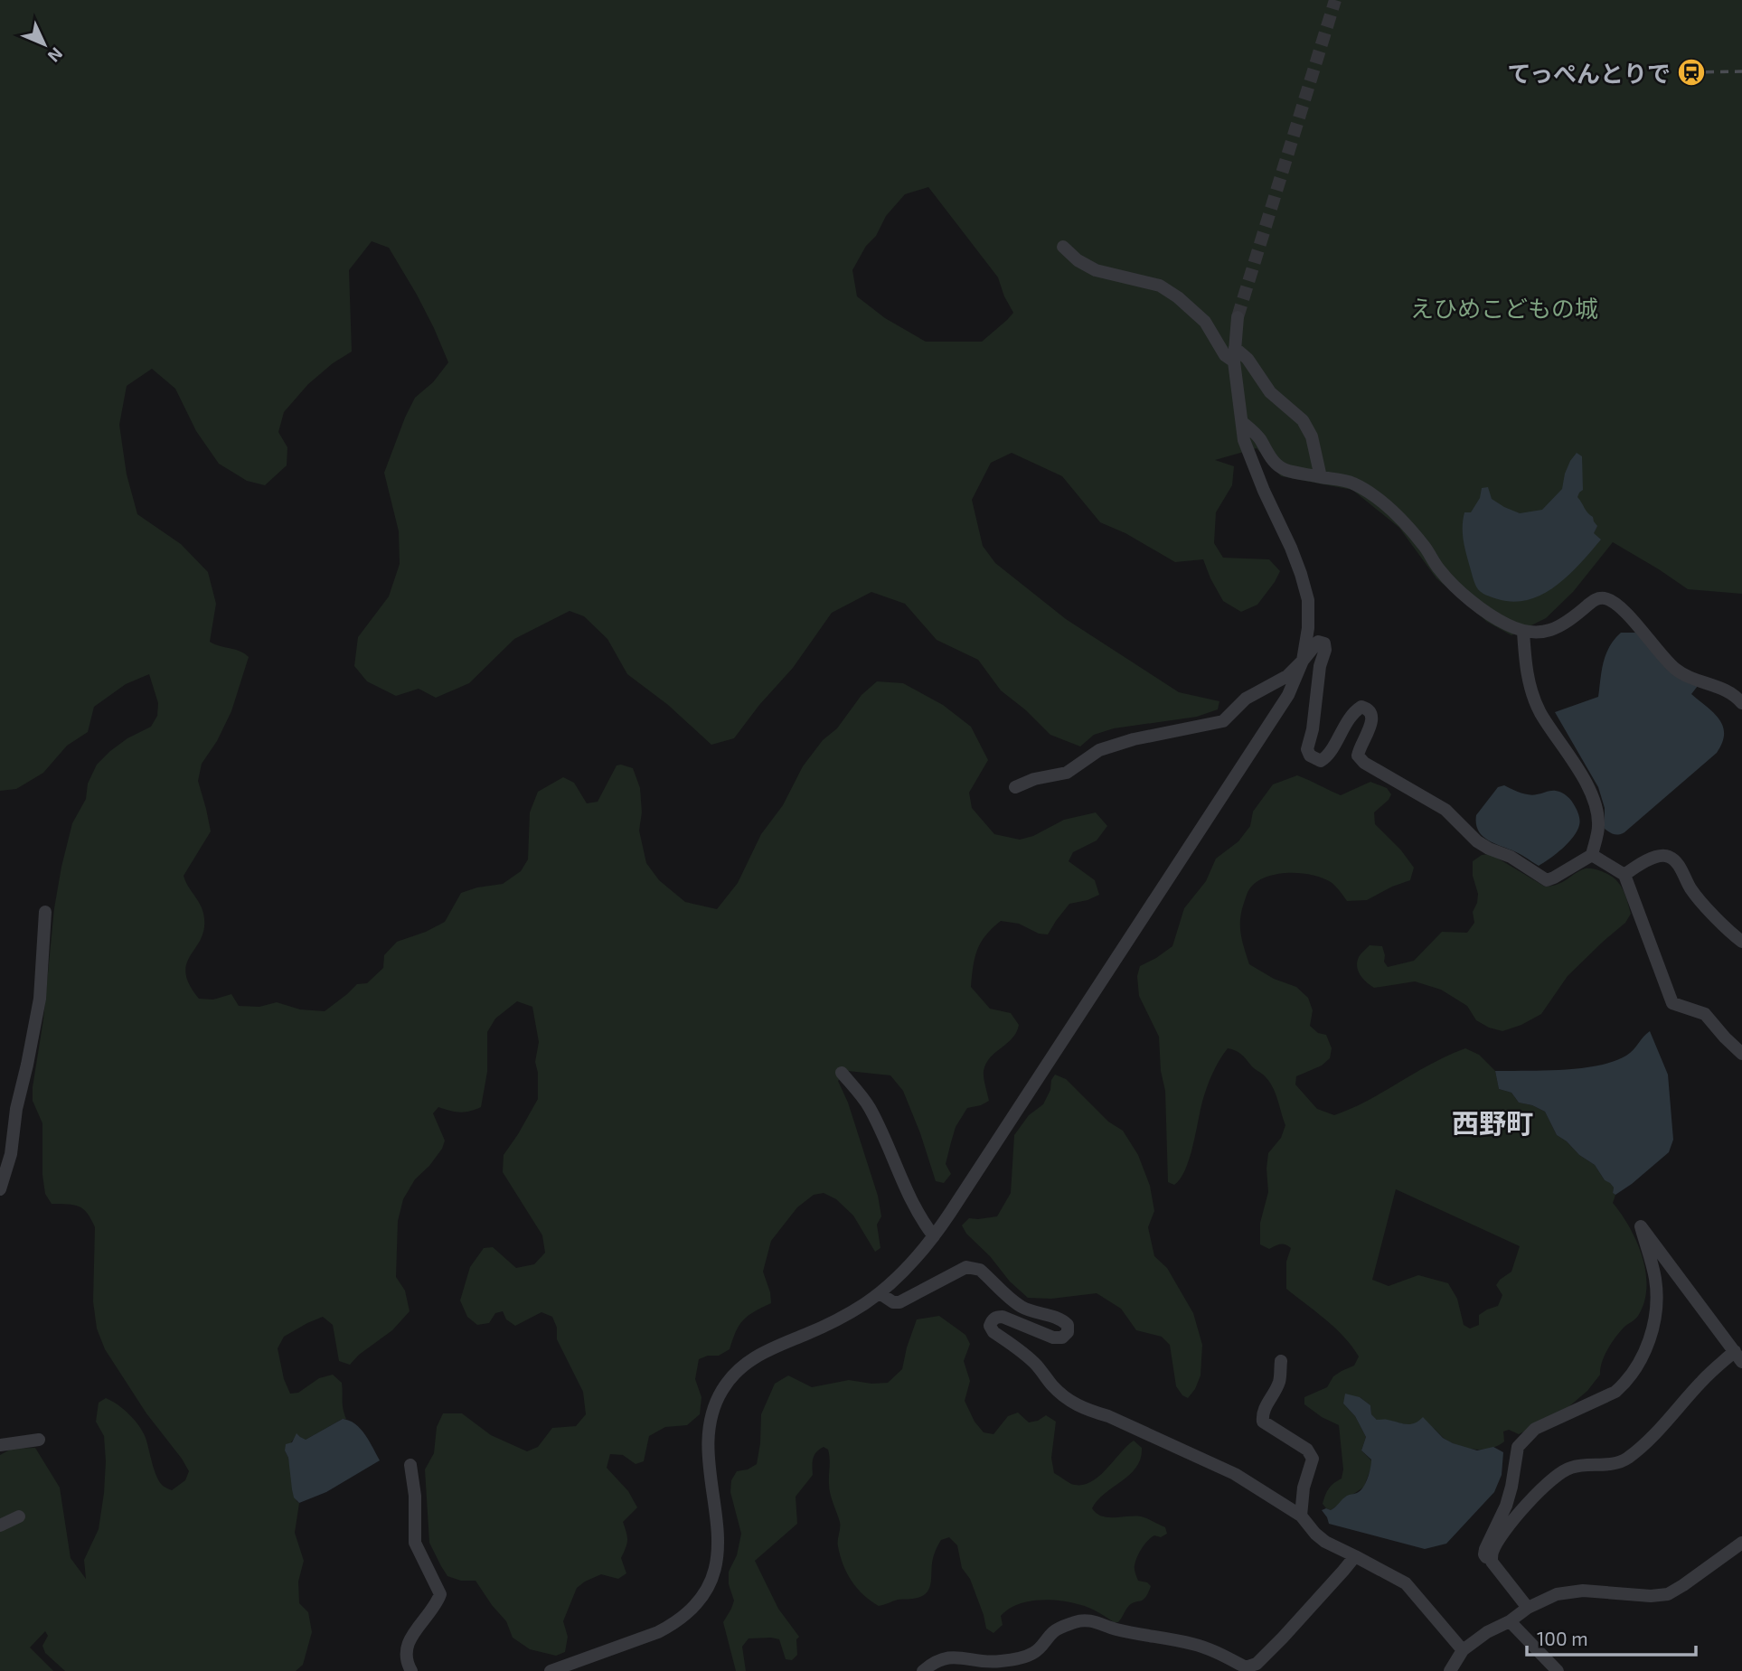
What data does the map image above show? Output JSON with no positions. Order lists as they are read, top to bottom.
{
  "districts": ["西野町"],
  "parks": ["えひめこどもの城"],
  "places": {
    "station": ["てっぺんとりで"]
  },
  "scale_bar": "100 m",
  "north": "bottom right"
}
